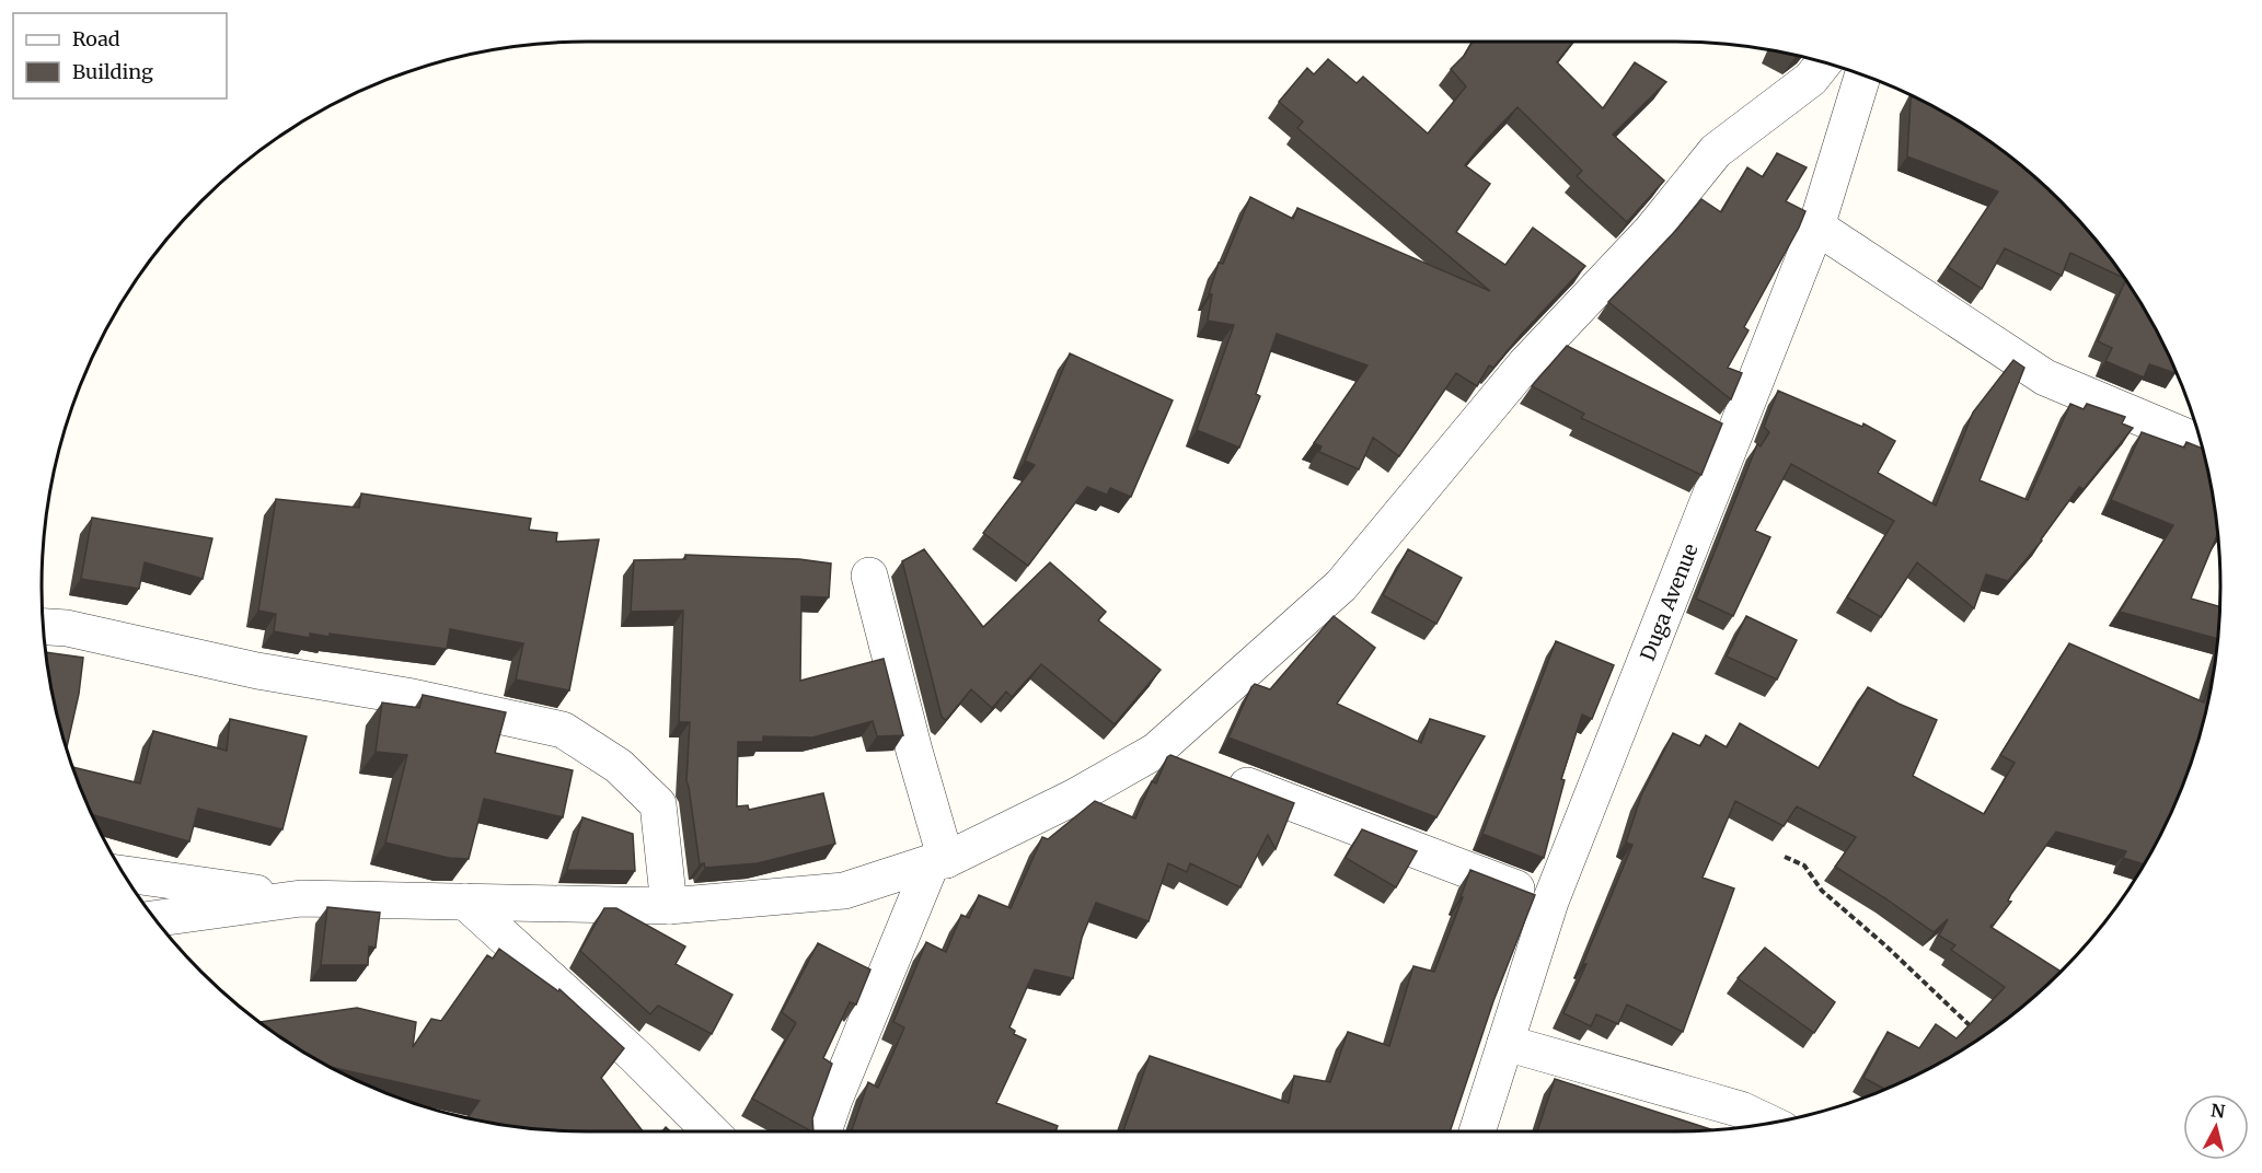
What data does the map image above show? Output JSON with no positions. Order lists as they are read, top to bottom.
{
  "streets": {
    "street": ["Duga Avenue"]
  },
  "legend": ["Road", "Building"],
  "north": "top"
}
